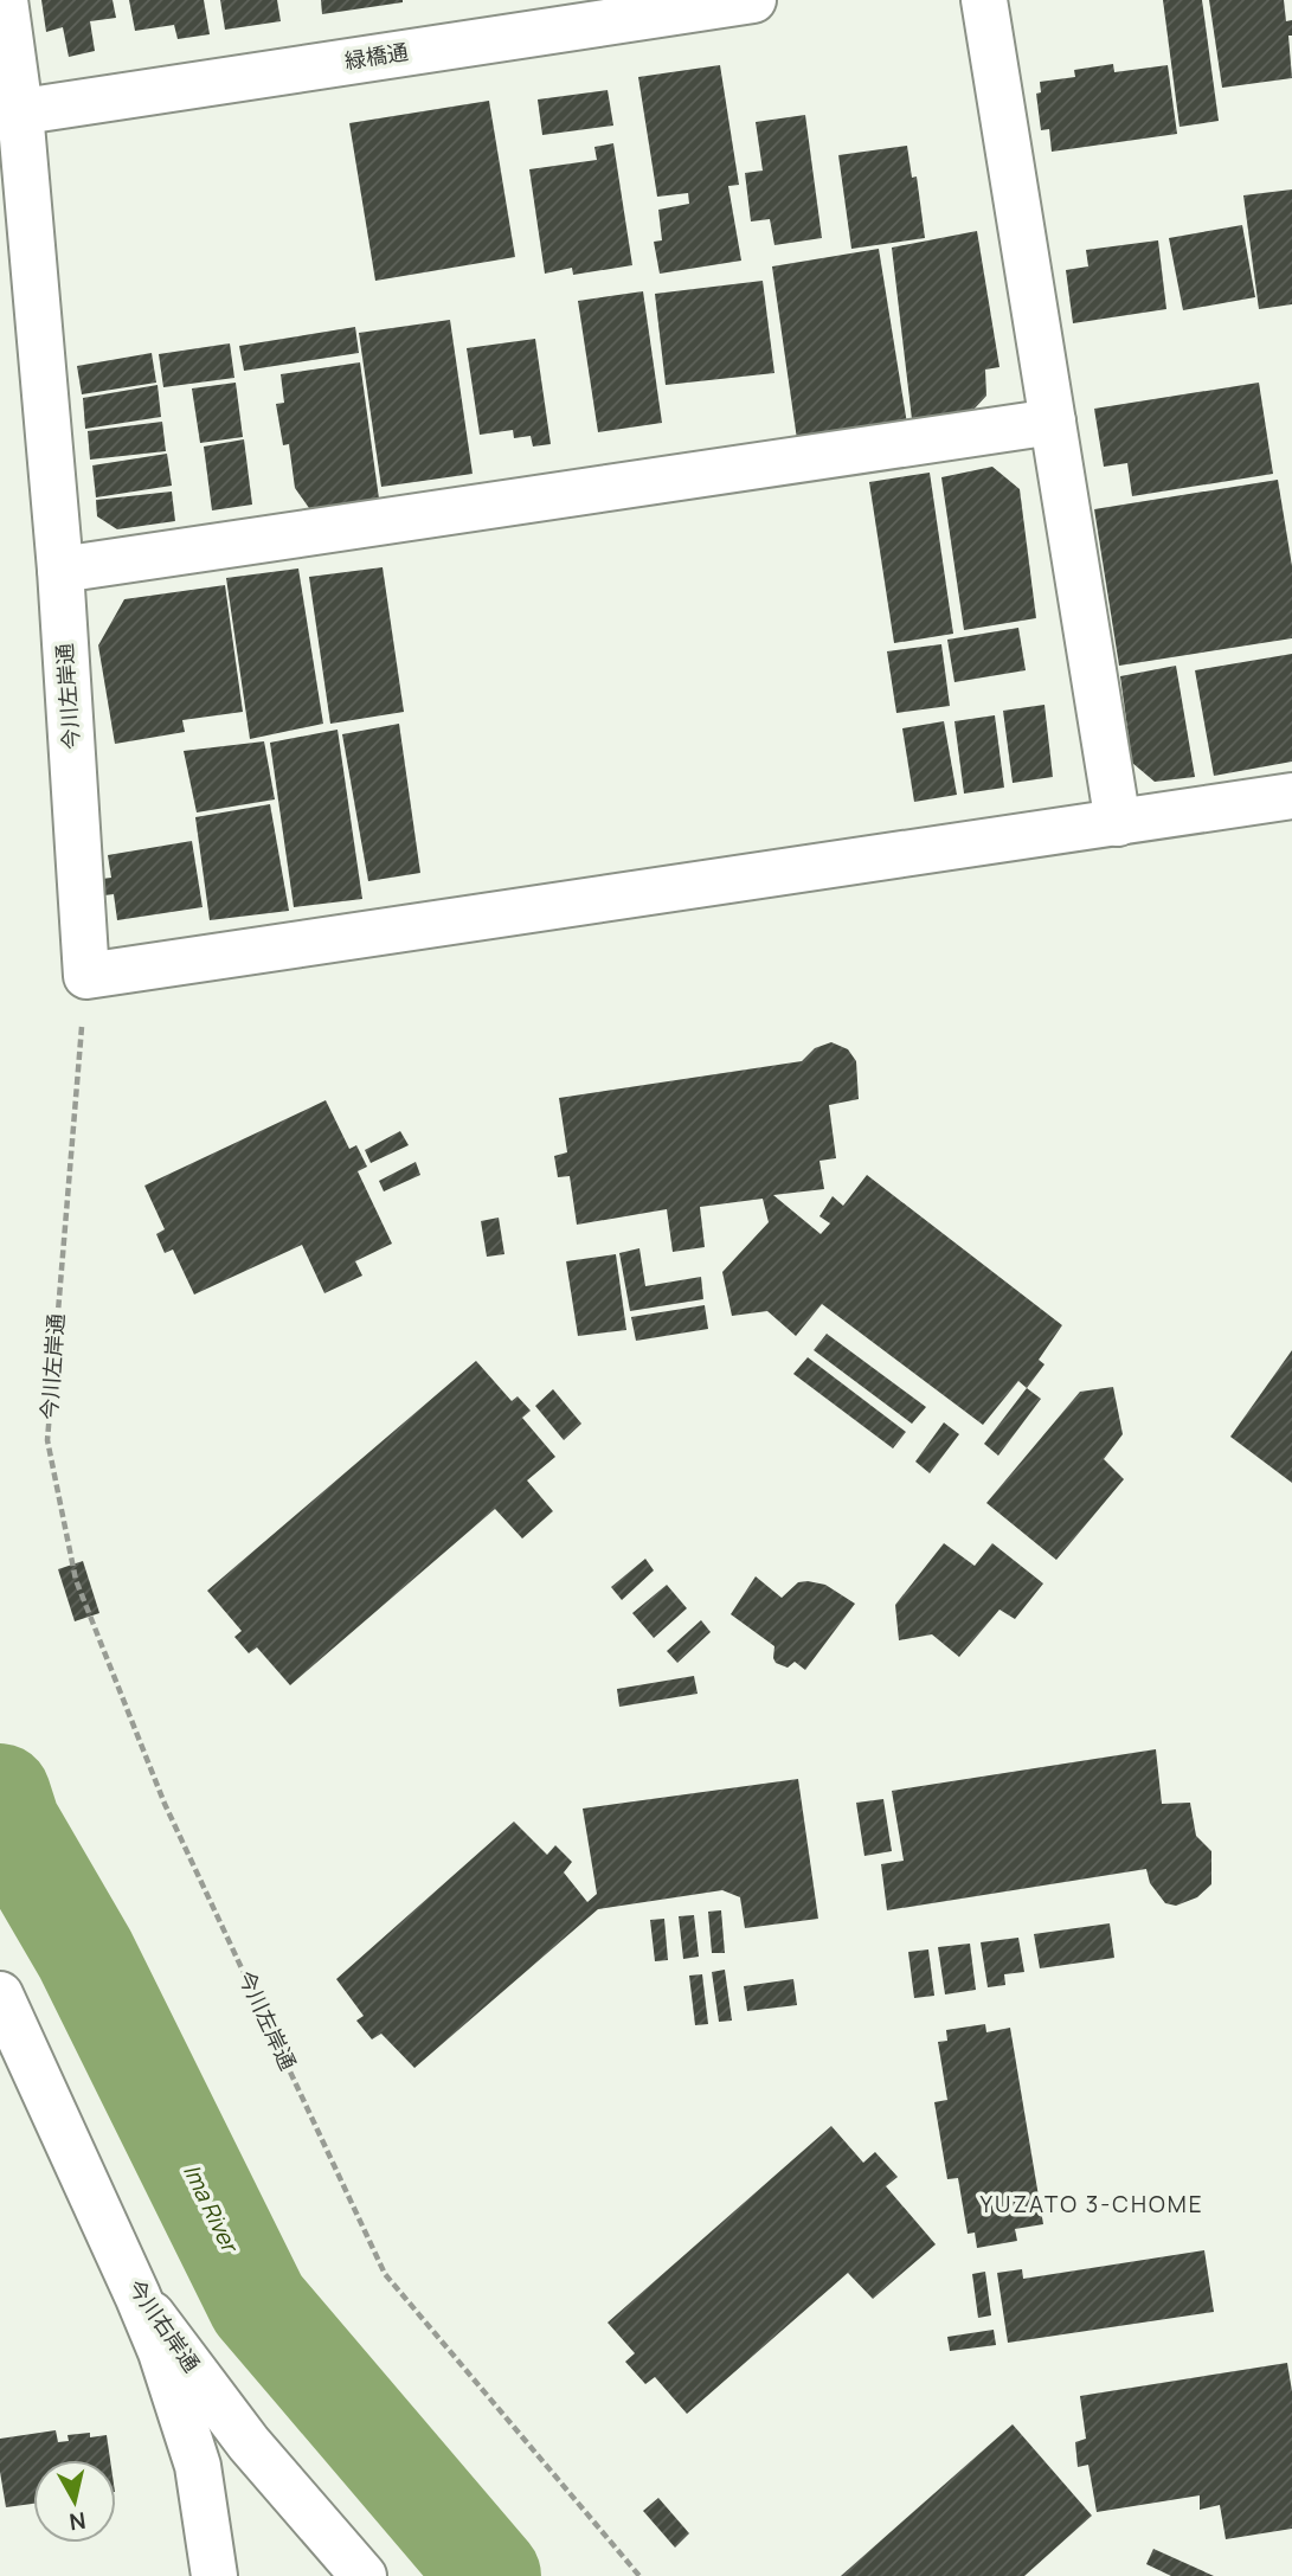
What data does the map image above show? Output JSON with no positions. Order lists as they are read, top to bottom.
{
  "streets": {
    "street": ["緑橋通", "今川左岸通", "今川右岸通"]
  },
  "crossings": [
    ["緑橋通", "今川左岸通"]
  ],
  "districts": ["YUZATO 3-CHOME"],
  "water": ["Ima River"],
  "north": "bottom"
}
